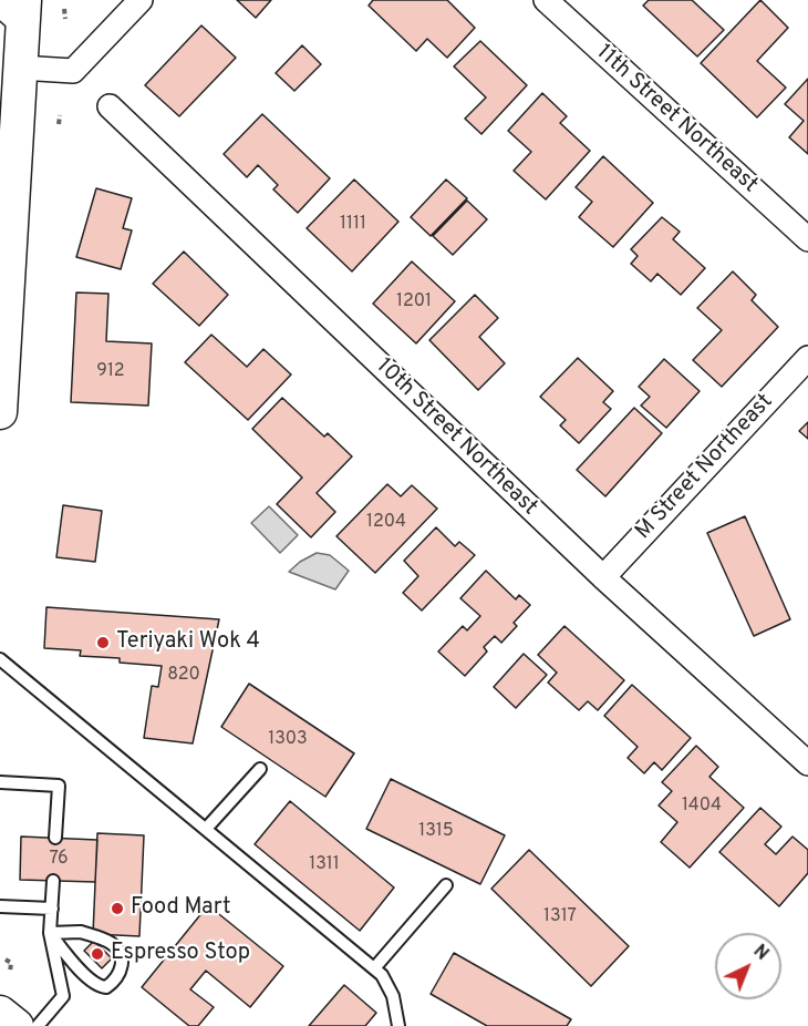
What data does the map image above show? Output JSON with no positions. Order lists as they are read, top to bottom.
{
  "streets": {
    "street": ["11th Street Northeast", "10th Street Northeast", "M Street Northeast"]
  },
  "crossings": [
    ["10th Street Northeast", "M Street Northeast"]
  ],
  "places": ["Teriyaki Wok 4", "Food Mart", "Espresso Stop"],
  "house_numbers": [
    "1111",
    "1201",
    "912",
    "1204",
    "820",
    "1303",
    "1404",
    "1315",
    "76",
    "1311",
    "1317"
  ],
  "north": "top right"
}
